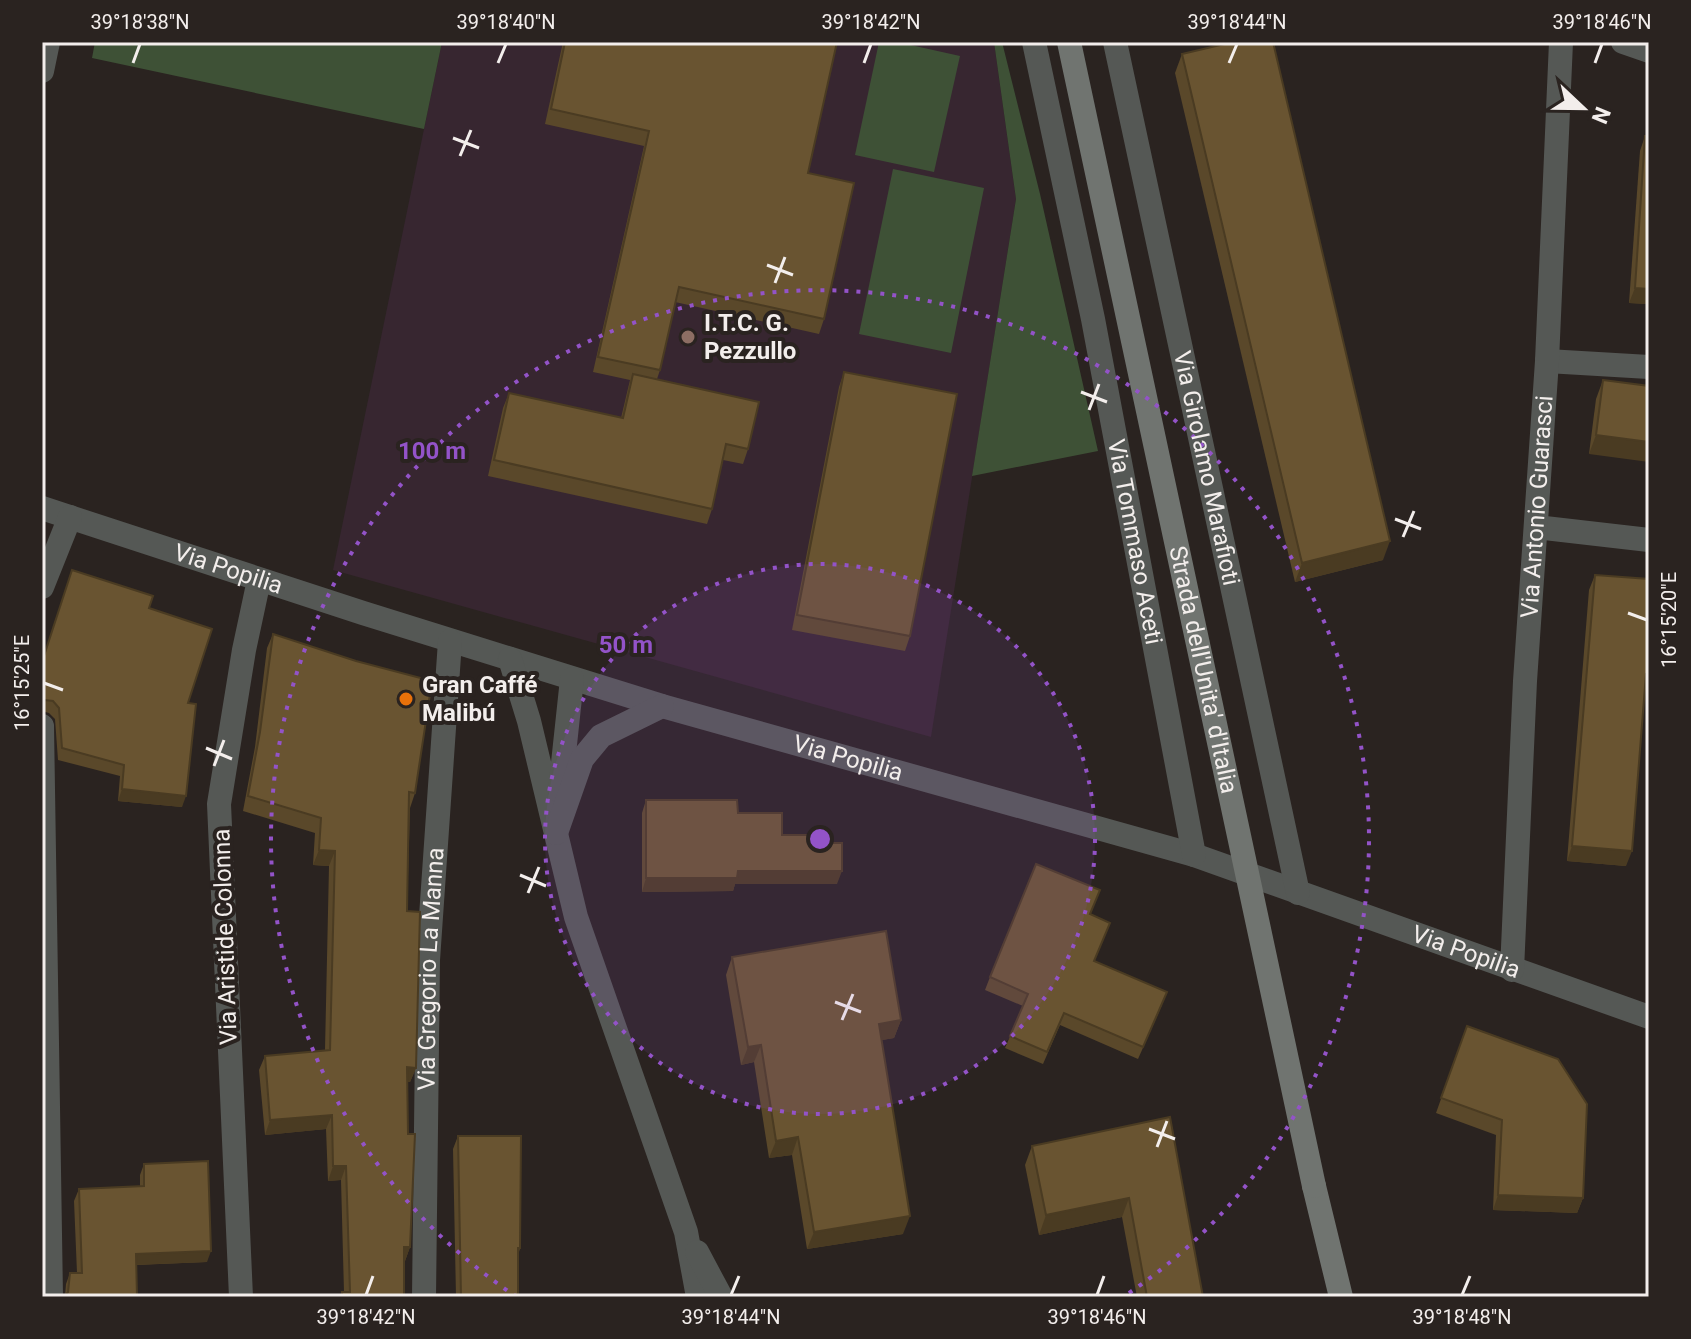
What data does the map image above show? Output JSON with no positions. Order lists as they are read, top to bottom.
{
  "streets": {
    "main road": ["Strada dell'Unita' d'Italia"],
    "street": [
      "Via Girolamo Marafioti",
      "Via Antonio Guarasci",
      "Via Tommaso Aceti",
      "Via Popilia",
      "Via Aristide Colonna",
      "Via Gregorio La Manna"
    ]
  },
  "crossings": [
    ["Via Girolamo Marafioti", "Via Popilia"],
    ["Via Antonio Guarasci", "Via Popilia"],
    ["Via Tommaso Aceti", "Via Popilia"],
    ["Via Popilia", "Via Aristide Colonna"],
    ["Via Popilia", "Via Gregorio La Manna"]
  ],
  "places": ["I.T.C. G. Pezzullo", "Gran Caffé Malibú"],
  "north": "right",
  "coordinates": [
    "39°18'38\"N",
    "39°18'40\"N",
    "39°18'42\"N",
    "39°18'44\"N",
    "39°18'46\"N",
    "16°15'20\"E",
    "16°15'25\"E",
    "39°18'48\"N"
  ],
  "rings": ["100 m", "50 m"]
}
